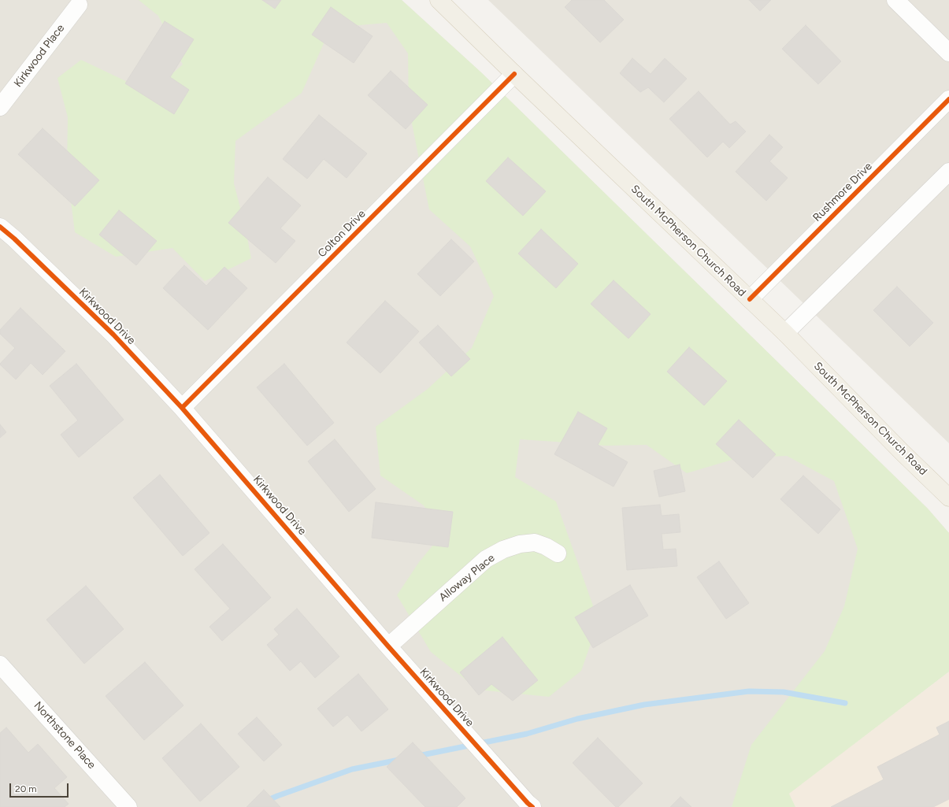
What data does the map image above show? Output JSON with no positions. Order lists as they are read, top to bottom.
{
  "streets": {
    "main road": ["South McPherson Church Road"],
    "street": [
      "Kirkwood Place",
      "Rushmore Drive",
      "Colton Drive",
      "Kirkwood Drive",
      "Alloway Place",
      "Northstone Place"
    ]
  },
  "crossings": [
    ["Rushmore Drive", "South McPherson Church Road"],
    ["Colton Drive", "South McPherson Church Road"],
    ["Colton Drive", "Kirkwood Drive"],
    ["Kirkwood Drive", "Alloway Place"]
  ],
  "scale_bar": "20 m"
}
